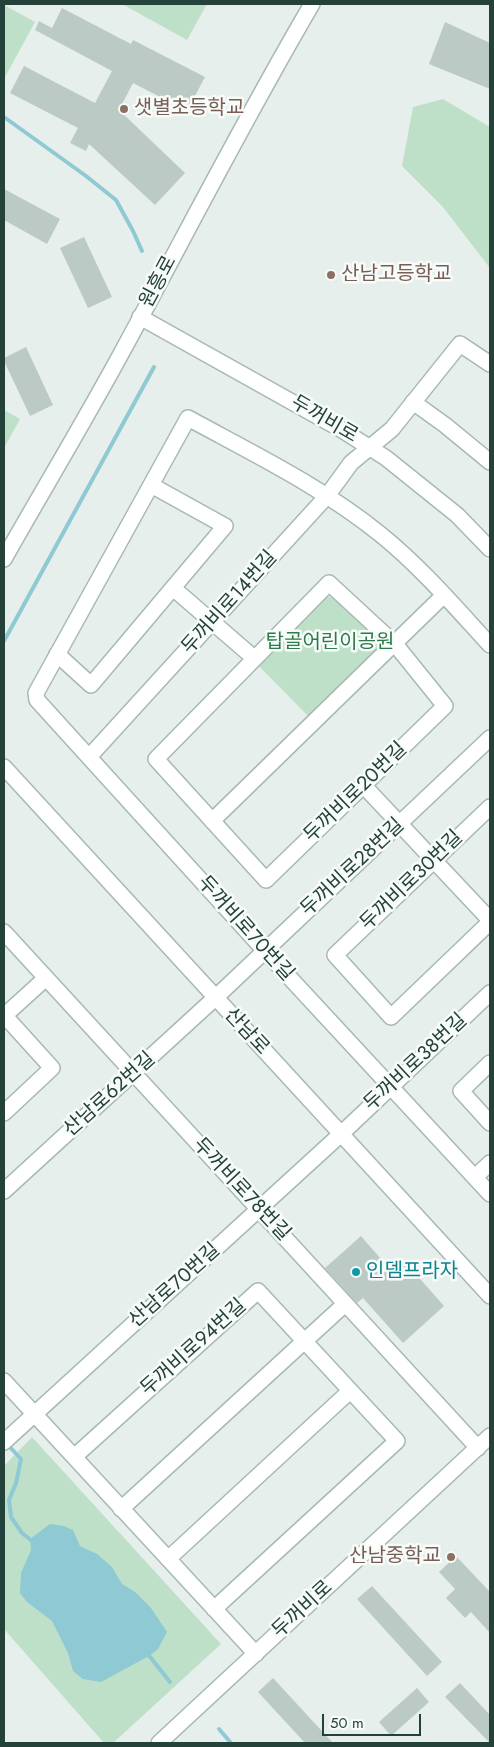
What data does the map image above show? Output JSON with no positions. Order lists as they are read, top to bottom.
{
  "streets": {
    "street": [
      "원흥로",
      "두꺼비로",
      "두꺼비로14번길",
      "두꺼비로20번길",
      "두꺼비로28번길",
      "두꺼비로30번길",
      "두꺼비로70번길",
      "산남로",
      "두꺼비로38번길",
      "산남로62번길",
      "두꺼비로78번길",
      "산남로70번길",
      "두꺼비로94번길"
    ]
  },
  "crossings": [
    ["원흥로", "두꺼비로"],
    ["두꺼비로", "두꺼비로14번길"],
    ["두꺼비로", "두꺼비로78번길"],
    ["두꺼비로14번길", "두꺼비로70번길"],
    ["두꺼비로28번길", "두꺼비로70번길"],
    ["두꺼비로28번길", "산남로"],
    ["두꺼비로28번길", "산남로62번길"],
    ["두꺼비로70번길", "두꺼비로38번길"],
    ["산남로", "두꺼비로38번길"],
    ["산남로", "산남로62번길"],
    ["산남로", "산남로70번길"],
    ["두꺼비로38번길", "산남로70번길"],
    ["산남로62번길", "두꺼비로78번길"],
    ["두꺼비로78번길", "산남로70번길"]
  ],
  "parks": ["탑골어린이공원"],
  "places": [
    "샛별초등학교",
    "산남고등학교",
    "인뎀프라자",
    "산남중학교"
  ],
  "scale_bar": "50 m"
}
